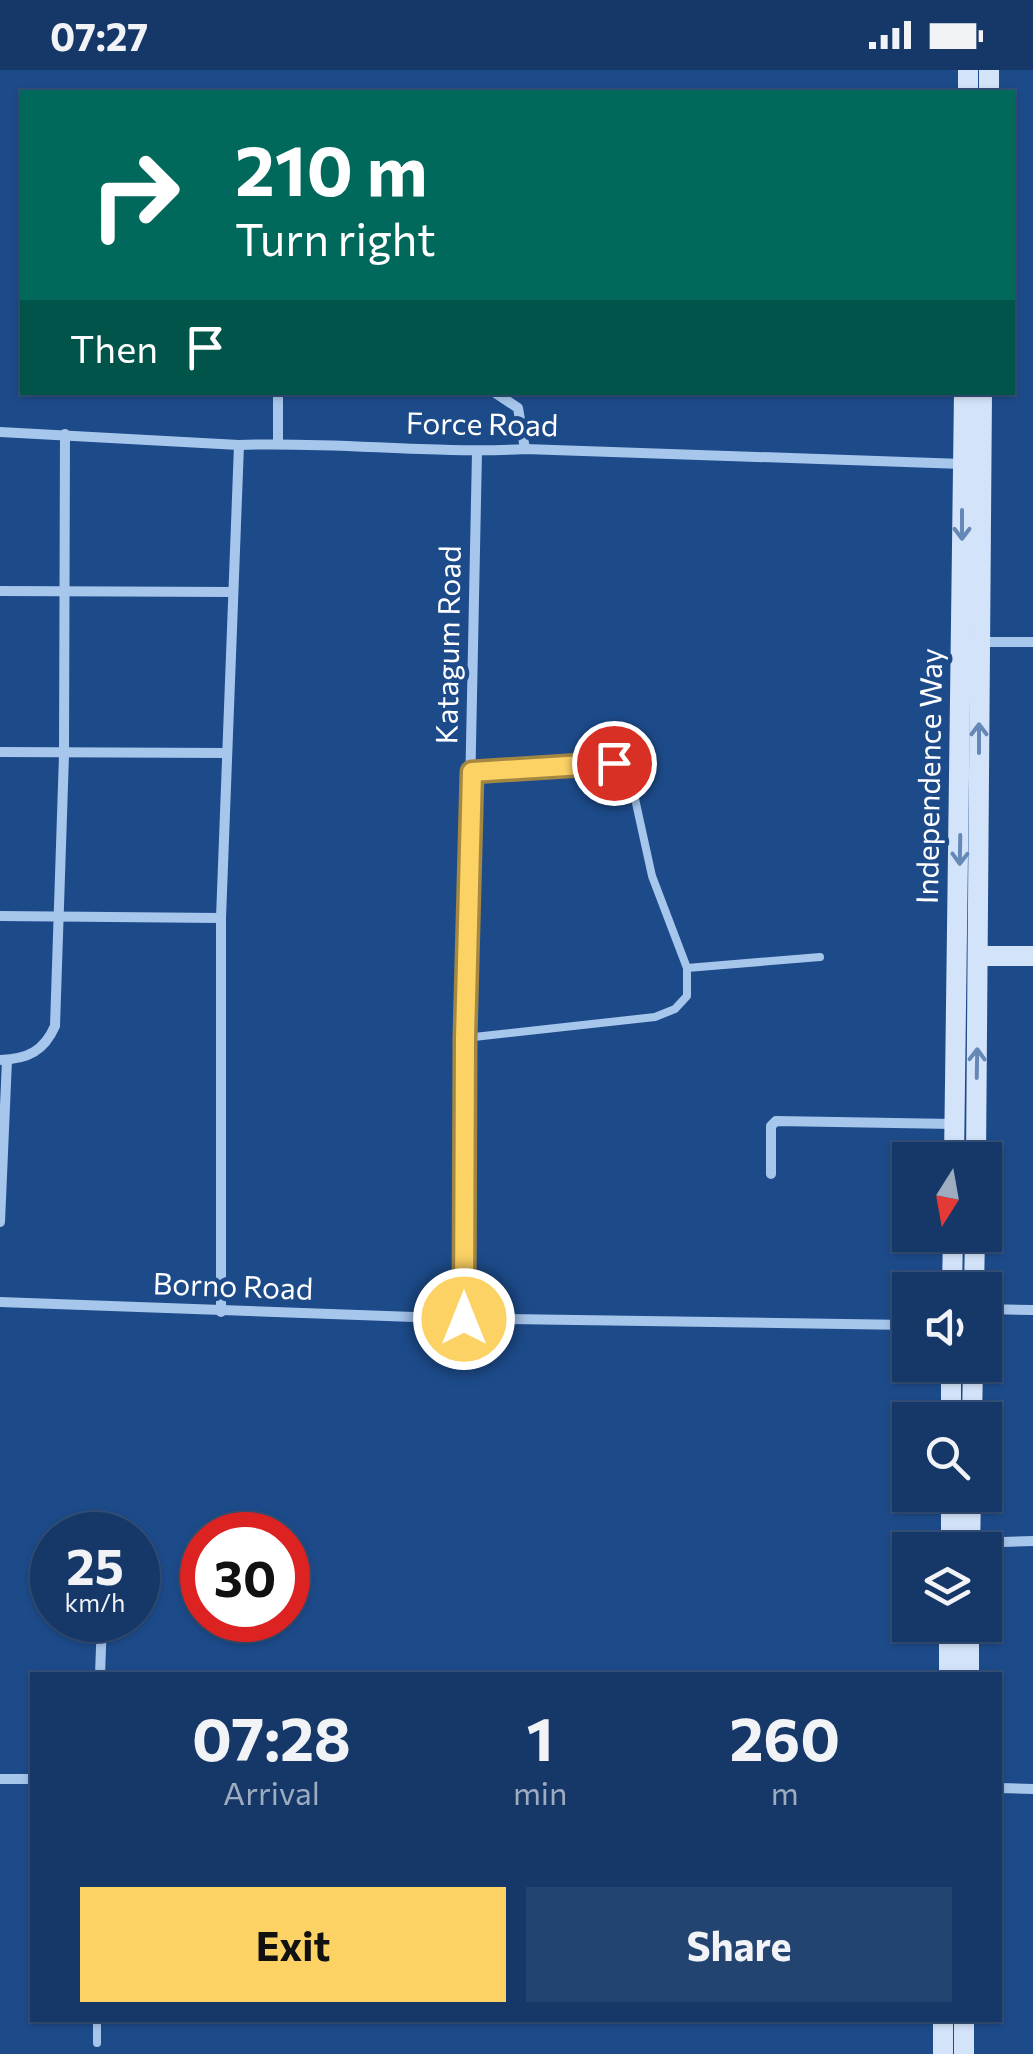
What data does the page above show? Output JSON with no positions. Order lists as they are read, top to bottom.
{
  "streets": {
    "main road": ["Independence Way"],
    "street": ["Force Road", "Katagum Road", "Borno Road"]
  },
  "crossings": [
    ["Force Road", "Katagum Road"],
    ["Force Road", "Independence Way"],
    ["Katagum Road", "Borno Road"]
  ],
  "north": "bottom",
  "page": {
    "status": "07:27",
    "turn": ["210 m", "Turn right"],
    "then": "Then",
    "speed": "25 km/h",
    "limit": "30",
    "eta": [
      "07:28",
      "Arrival",
      "1",
      "min",
      "260",
      "m"
    ],
    "buttons": ["Exit", "Share"]
  }
}
